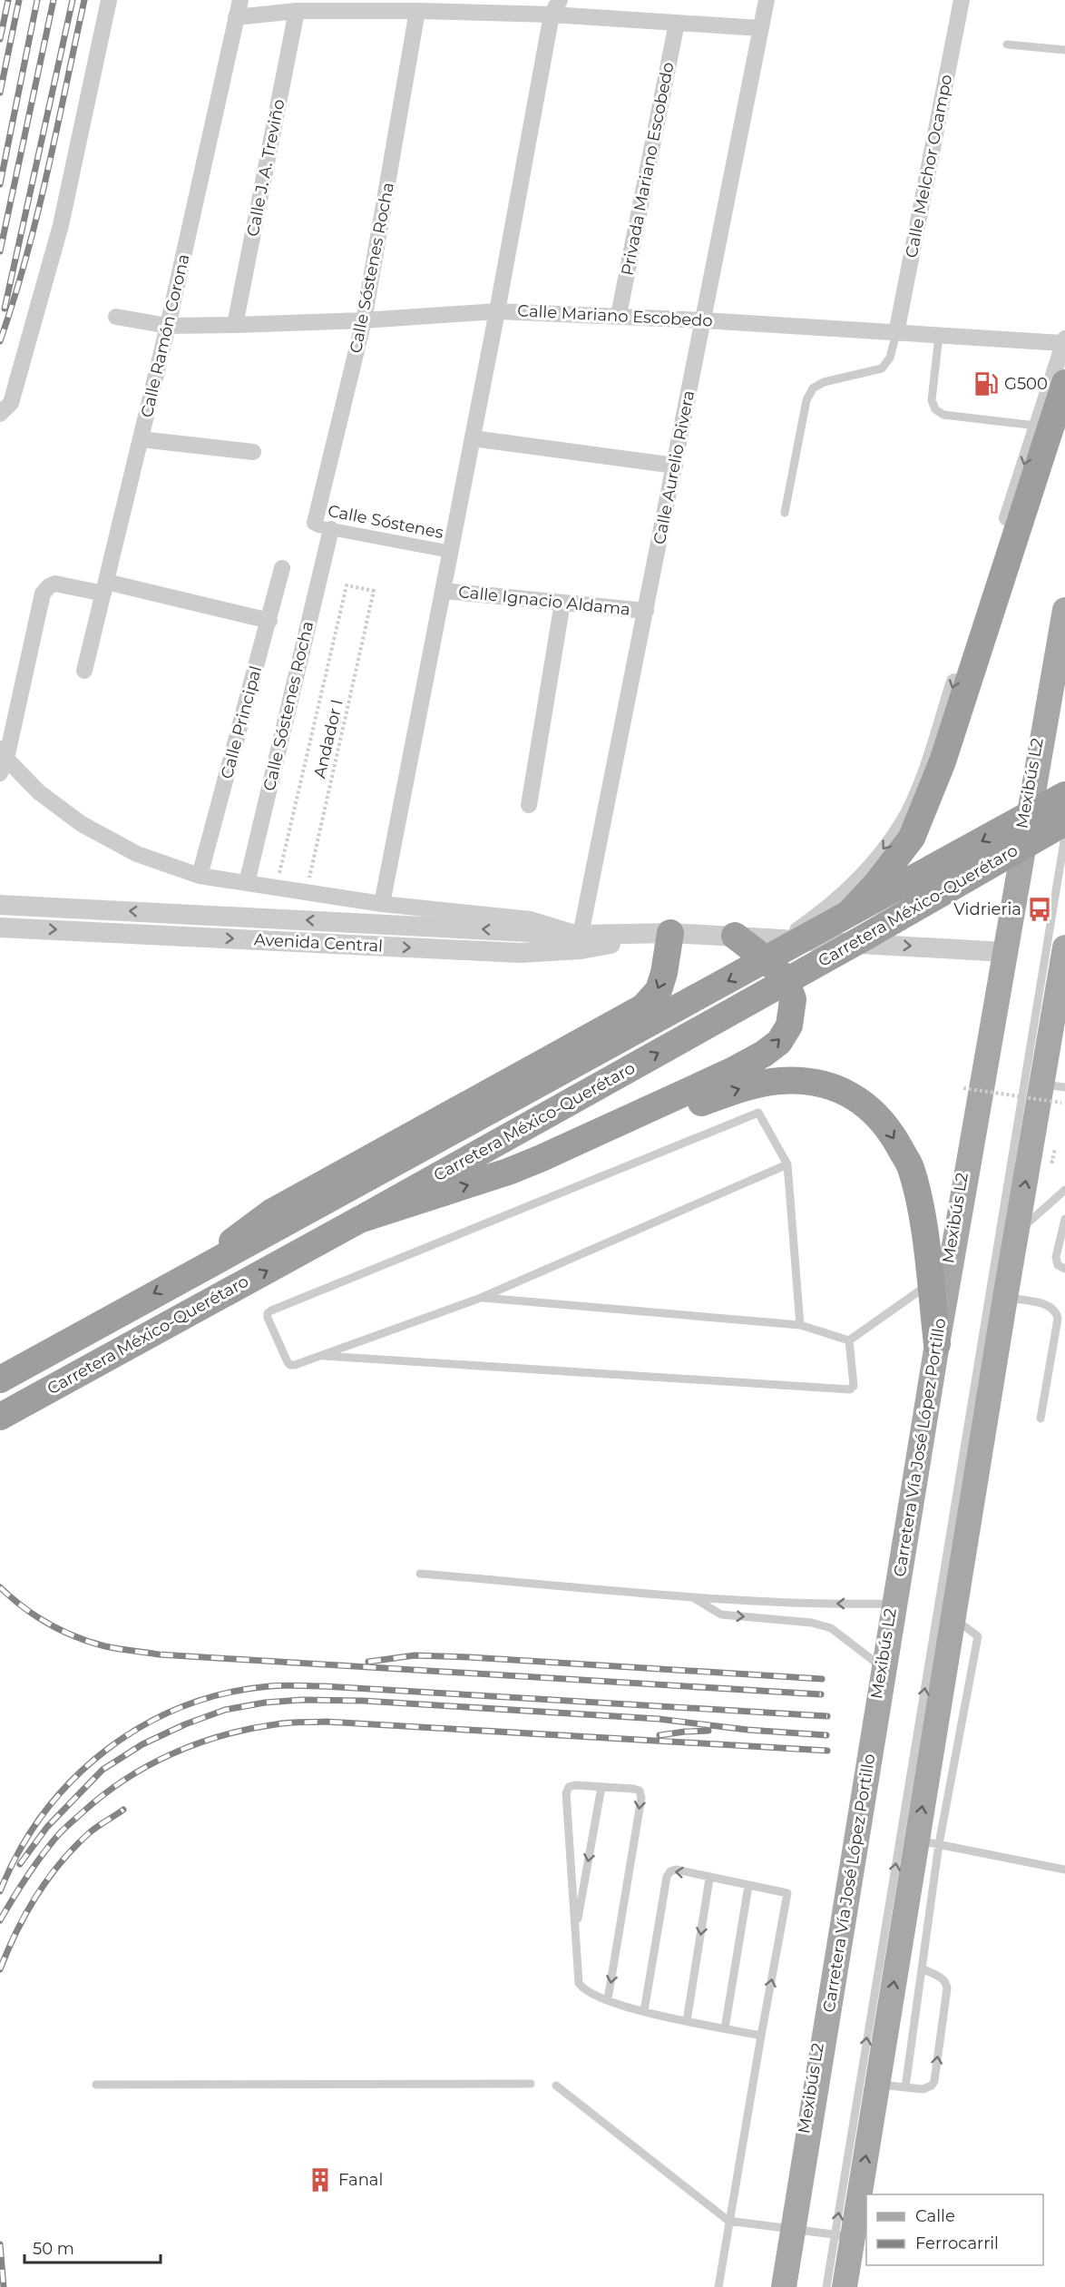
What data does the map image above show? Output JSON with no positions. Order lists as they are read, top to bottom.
{
  "streets": {
    "highway": ["Carretera México-Querétaro"],
    "main road": ["Carretera Vía José López Portillo"],
    "street": [
      "Calle Melchor Ocampo",
      "Calle J. A. Treviño",
      "Privada Mariano Escobedo",
      "Calle Sóstenes Rocha",
      "Calle Mariano Escobedo",
      "Calle Ramón Corona",
      "Calle Aurelio Rivera",
      "Calle Sóstenes",
      "Calle Ignacio Aldama",
      "Calle Principal",
      "Avenida Central"
    ],
    "lane": ["Mexibús L2"],
    "path": ["Andador I"]
  },
  "crossings": [
    ["Calle Melchor Ocampo", "Calle Mariano Escobedo"],
    ["Calle J. A. Treviño", "Calle Mariano Escobedo"],
    ["Privada Mariano Escobedo", "Calle Mariano Escobedo"],
    ["Calle Sóstenes Rocha", "Calle Mariano Escobedo"],
    ["Calle Sóstenes Rocha", "Calle Sóstenes"],
    ["Calle Mariano Escobedo", "Calle Ramón Corona"],
    ["Calle Mariano Escobedo", "Calle Aurelio Rivera"],
    ["Calle Aurelio Rivera", "Calle Ignacio Aldama"],
    ["Calle Aurelio Rivera", "Avenida Central"],
    ["Mexibús L2", "Carretera México-Querétaro"],
    ["Avenida Central", "Carretera Vía José López Portillo"]
  ],
  "places": {
    "fuel station": ["G500"],
    "bus stop": ["Vidrieria"],
    "building": ["Fanal"]
  },
  "legend": ["Calle", "Ferrocarril"],
  "scale_bar": "50 m"
}
